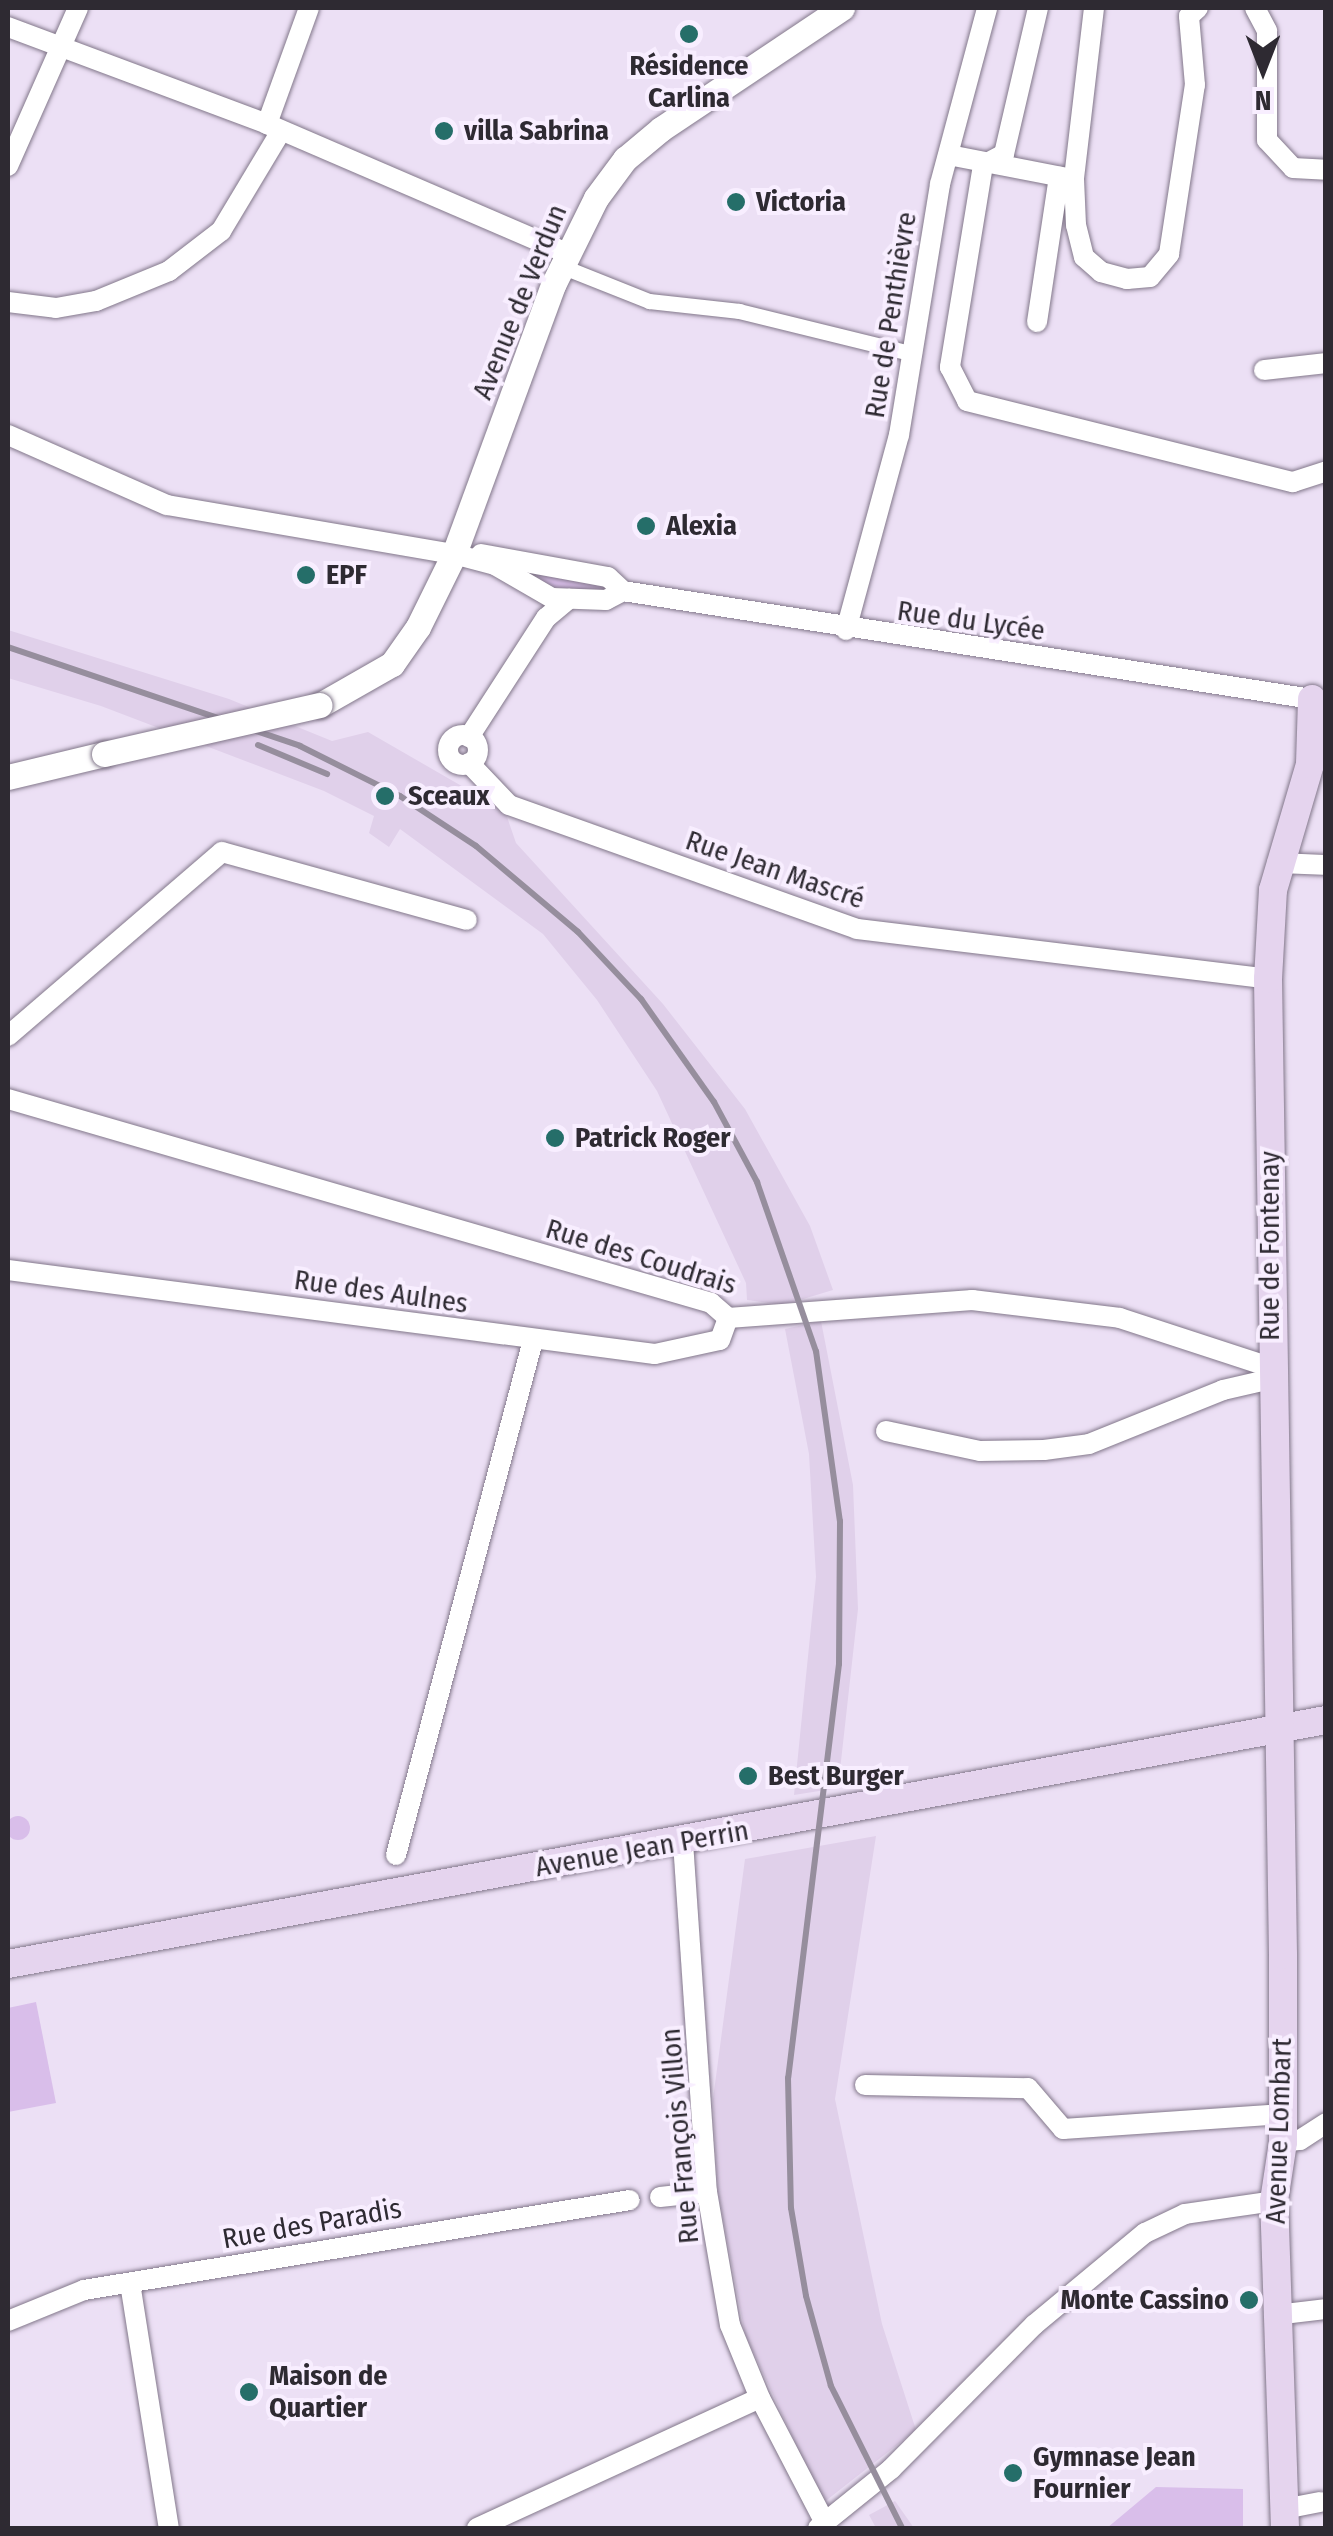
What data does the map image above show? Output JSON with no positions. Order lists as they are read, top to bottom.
{
  "streets": {
    "main road": ["Rue de Fontenay", "Avenue Jean Perrin", "Avenue Lombart"],
    "street": [
      "Avenue de Verdun",
      "Rue de Penthièvre",
      "Rue du Lycée",
      "Rue Jean Mascré",
      "Rue des Coudrais",
      "Rue des Aulnes",
      "Rue François Villon",
      "Rue des Paradis"
    ]
  },
  "crossings": [
    ["Avenue de Verdun", "Rue du Lycée"],
    ["Rue de Penthièvre", "Rue du Lycée"],
    ["Rue du Lycée", "Rue Jean Mascré"],
    ["Rue du Lycée", "Rue de Fontenay"],
    ["Rue Jean Mascré", "Rue de Fontenay"],
    ["Rue de Fontenay", "Rue des Coudrais"],
    ["Rue de Fontenay", "Avenue Jean Perrin"],
    ["Rue de Fontenay", "Avenue Lombart"],
    ["Rue des Coudrais", "Rue des Aulnes"],
    ["Avenue Jean Perrin", "Avenue Lombart"],
    ["Avenue Jean Perrin", "Rue François Villon"]
  ],
  "places": [
    "Résidence Carlina",
    "villa Sabrina",
    "Victoria",
    "Alexia",
    "EPF",
    "Sceaux",
    "Patrick Roger",
    "Best Burger",
    "Monte Cassino",
    "Maison de Quartier",
    "Gymnase Jean Fournier"
  ],
  "north": "bottom"
}
